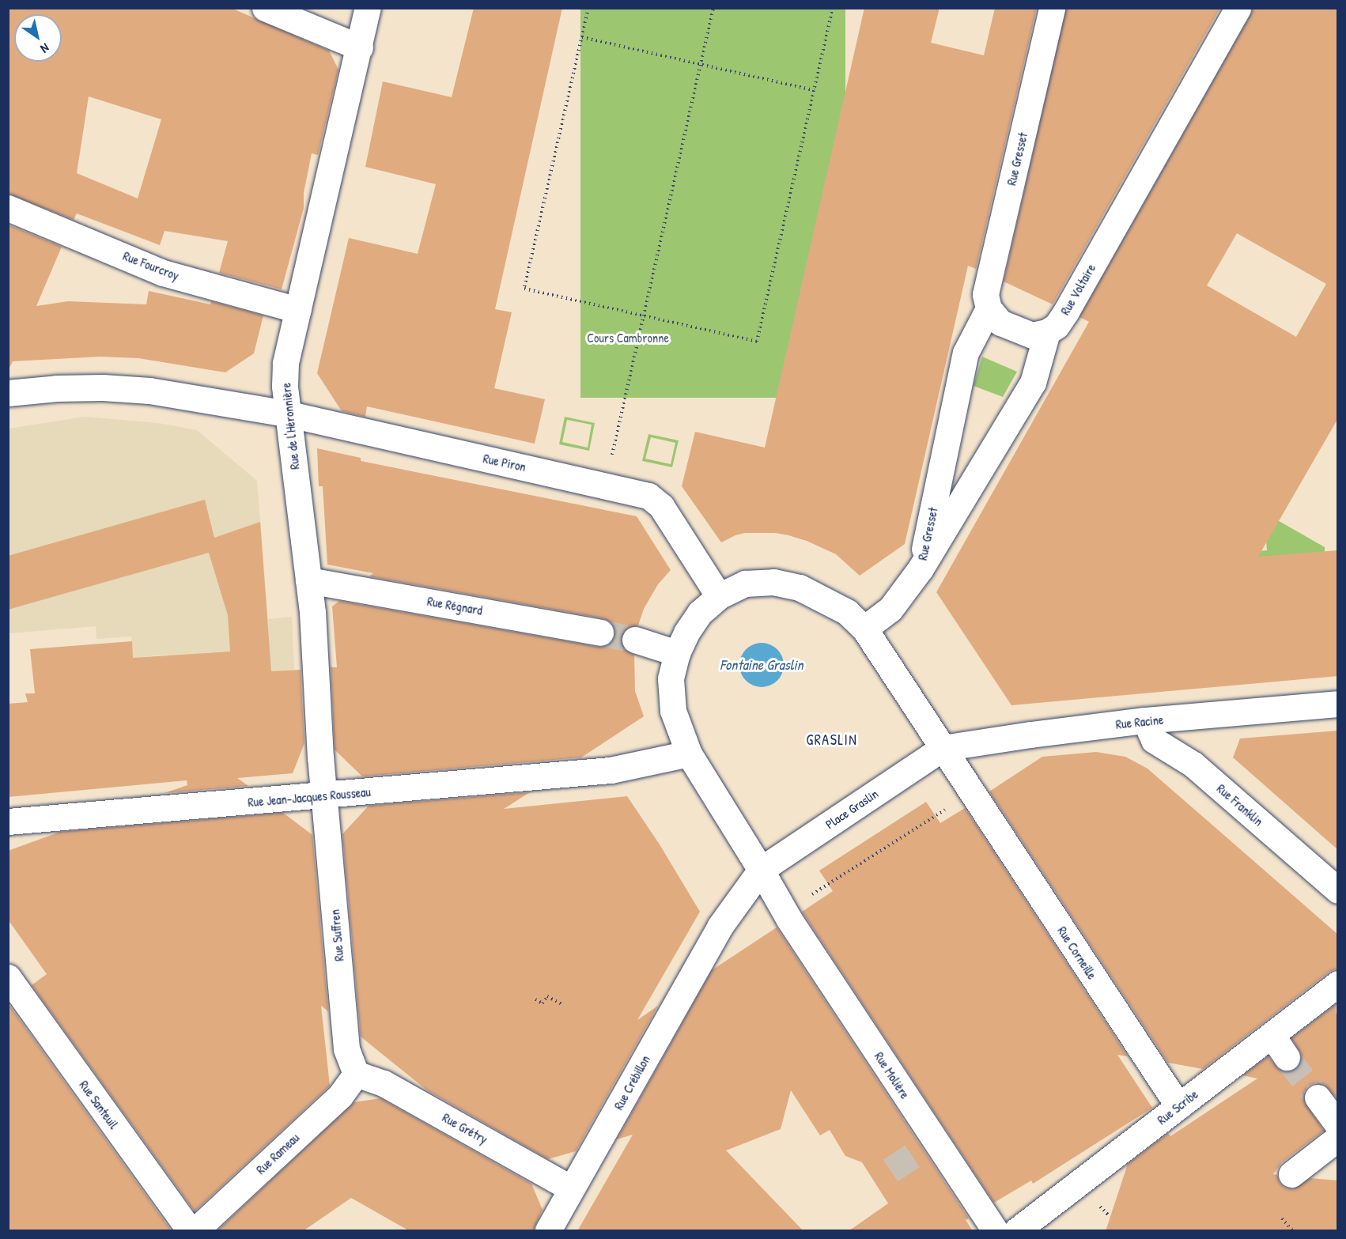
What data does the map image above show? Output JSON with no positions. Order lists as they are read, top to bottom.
{
  "streets": {
    "street": [
      "Rue Gresset",
      "Rue Fourcroy",
      "Rue Voltaire",
      "Rue de l'Héronnière",
      "Rue Piron",
      "Rue Régnard",
      "Rue Racine",
      "Rue Jean-Jacques Rousseau",
      "Rue Franklin",
      "Place Graslin",
      "Rue Suffren",
      "Rue Corneille",
      "Rue Molière",
      "Rue Crébillon",
      "Rue Santeuil",
      "Rue Scribe",
      "Rue Grétry",
      "Rue Rameau"
    ]
  },
  "crossings": [
    ["Rue Gresset", "Rue Voltaire"],
    ["Rue Fourcroy", "Rue de l'Héronnière"],
    ["Rue de l'Héronnière", "Rue Piron"],
    ["Rue de l'Héronnière", "Rue Régnard"],
    ["Rue de l'Héronnière", "Rue Jean-Jacques Rousseau"],
    ["Rue de l'Héronnière", "Rue Suffren"],
    ["Rue Racine", "Rue Franklin"],
    ["Rue Racine", "Place Graslin"],
    ["Rue Racine", "Rue Corneille"],
    ["Rue Jean-Jacques Rousseau", "Rue Suffren"],
    ["Place Graslin", "Rue Corneille"],
    ["Place Graslin", "Rue Molière"],
    ["Place Graslin", "Rue Crébillon"],
    ["Rue Suffren", "Rue Grétry"],
    ["Rue Suffren", "Rue Rameau"],
    ["Rue Corneille", "Rue Scribe"],
    ["Rue Crébillon", "Rue Grétry"],
    ["Rue Grétry", "Rue Rameau"]
  ],
  "districts": ["GRASLIN"],
  "water": ["Fontaine Graslin"],
  "parks": ["Cours Cambronne"],
  "north": "bottom right"
}
